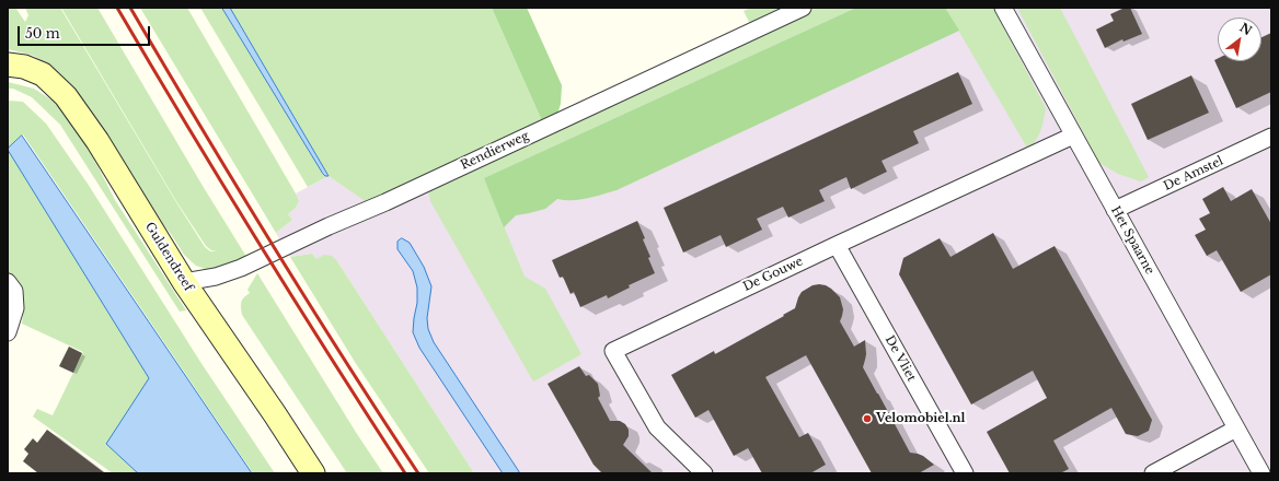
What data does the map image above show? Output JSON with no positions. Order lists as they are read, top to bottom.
{
  "streets": {
    "street": [
      "Rendierweg",
      "De Amstel",
      "Het Spaarne",
      "Guldendreef",
      "De Gouwe",
      "De Vliet"
    ]
  },
  "crossings": [
    ["Rendierweg", "Guldendreef"],
    ["De Amstel", "Het Spaarne"],
    ["Het Spaarne", "De Gouwe"],
    ["De Gouwe", "De Vliet"]
  ],
  "places": ["Velomobiel.nl"],
  "scale_bar": "50 m",
  "north": "top right"
}
